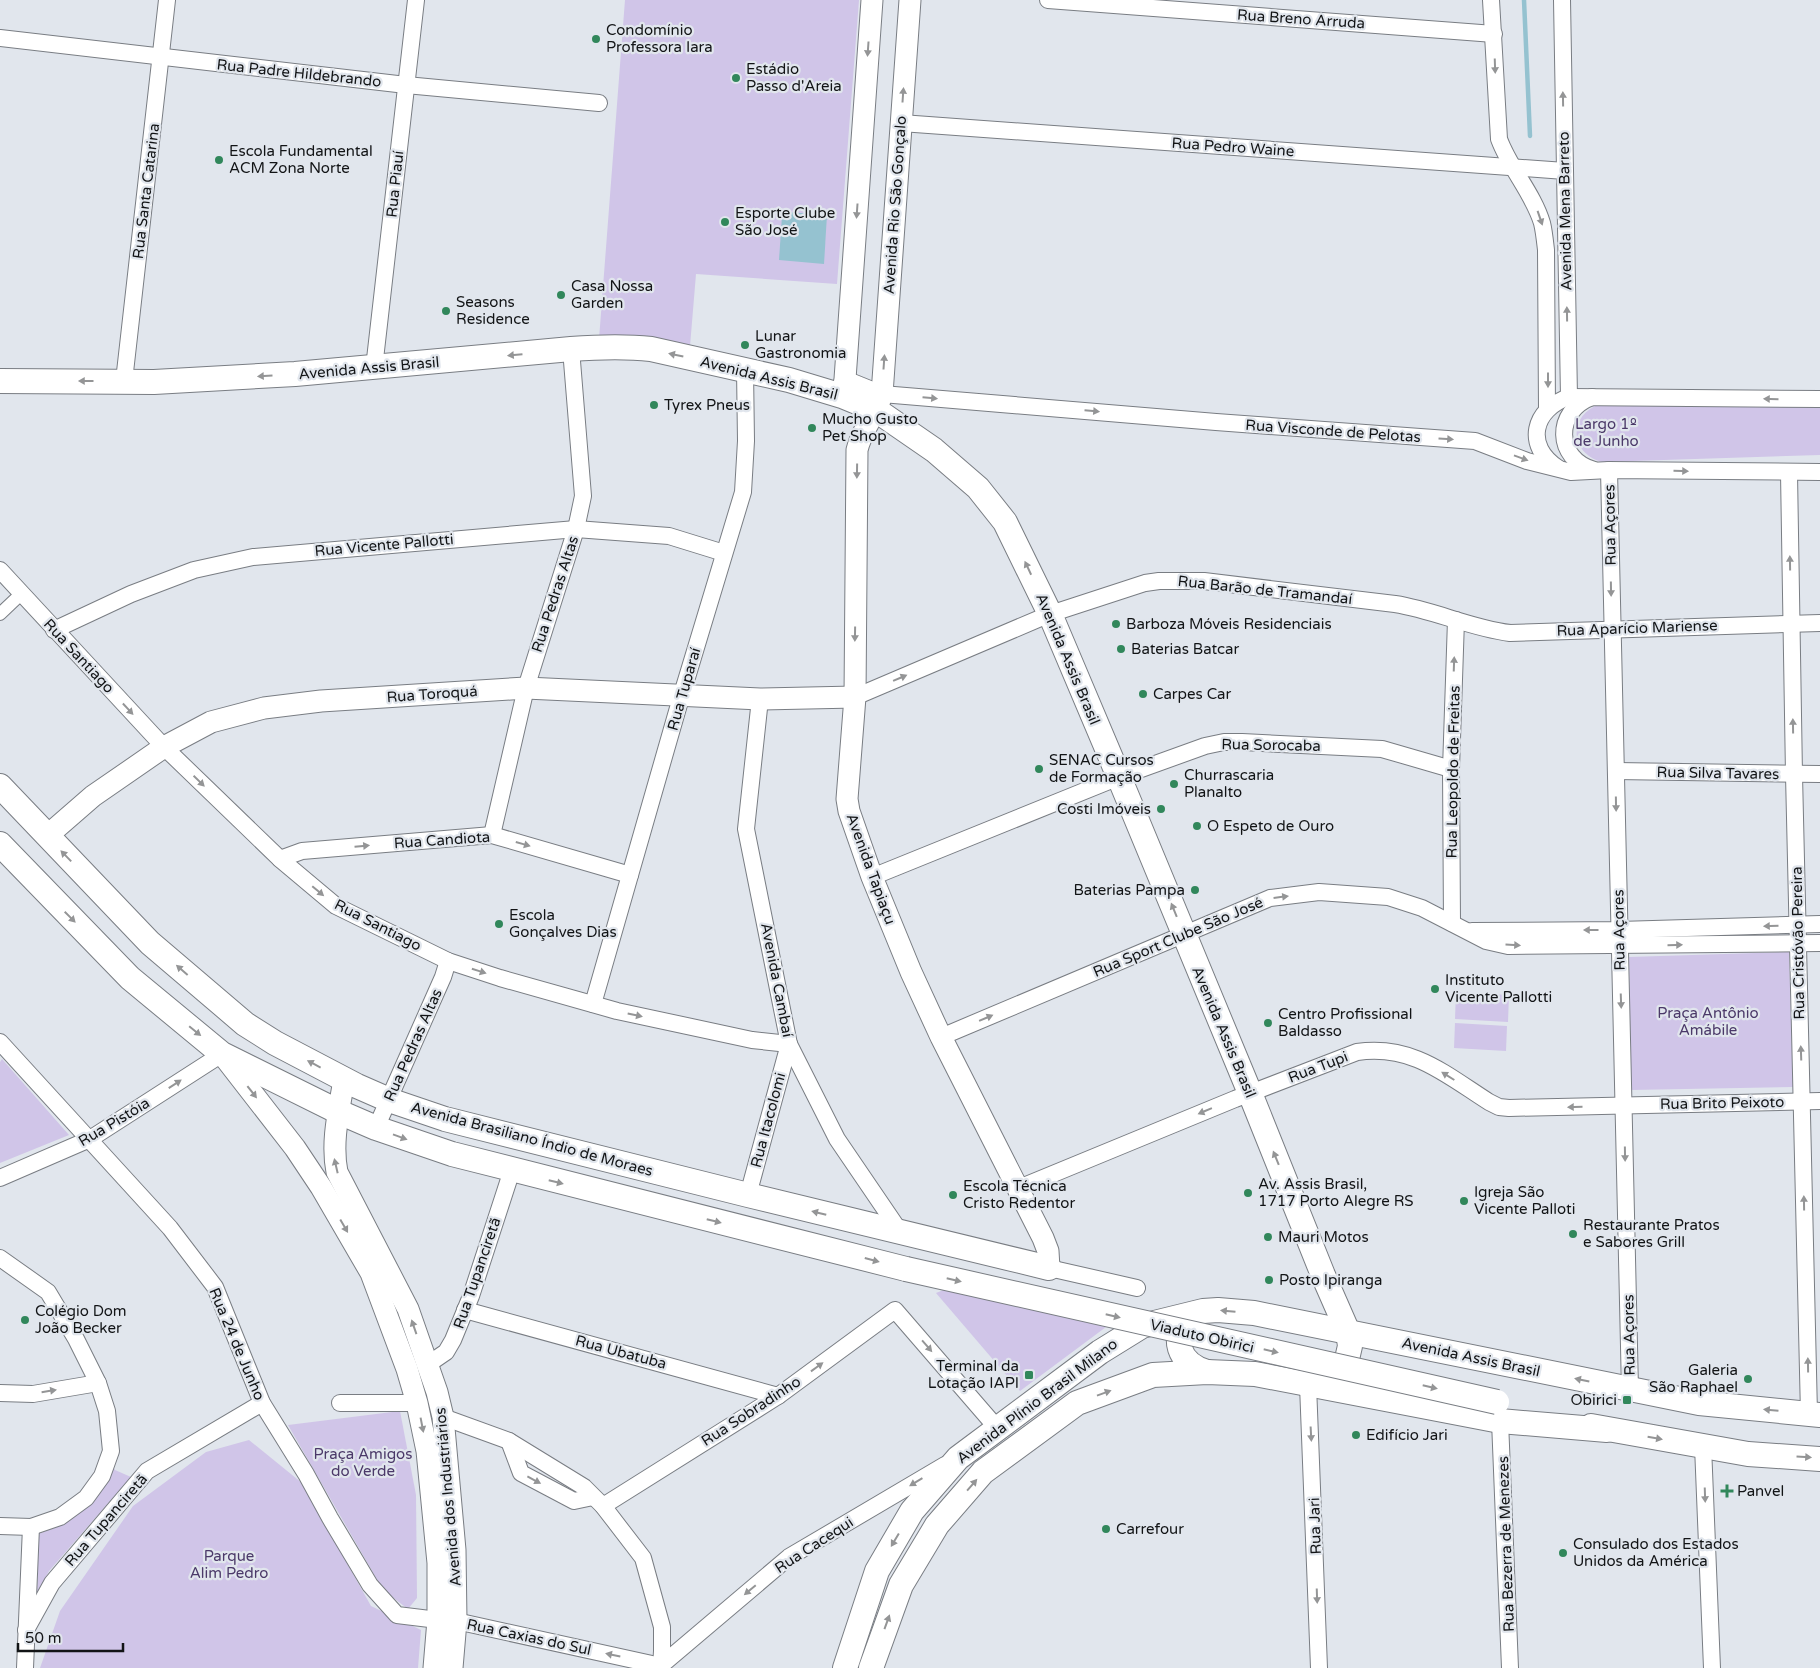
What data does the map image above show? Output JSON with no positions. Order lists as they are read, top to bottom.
{
  "streets": {
    "main road": [
      "Avenida Assis Brasil",
      "Avenida Brasiliano Índio de Moraes",
      "Viaduto Obirici",
      "Avenida Plínio Brasil Milano"
    ],
    "street": [
      "Rua Breno Arruda",
      "Rua Padre Hildebrando",
      "Rua Pedro Waine",
      "Rua Piauí",
      "Rua Santa Catarina",
      "Avenida Rio São Gonçalo",
      "Avenida Mena Barreto",
      "Rua Visconde de Pelotas",
      "Rua Açores",
      "Rua Vicente Pallotti",
      "Rua Barão de Tramandaí",
      "Rua Pedras Altas",
      "Rua Aparício Mariense",
      "Rua Santiago",
      "Rua Tuparaí",
      "Rua Toroquá",
      "Rua Sorocaba",
      "Rua Leopoldo de Freitas",
      "Rua Silva Tavares",
      "Rua Candiota",
      "Avenida Tapiaçu",
      "Rua Sport Clube São José",
      "Rua Cristóvão Pereira",
      "Avenida Cambaí",
      "Rua Tupi",
      "Rua Brito Peixoto",
      "Rua Itacolomi",
      "Rua Pistóia",
      "Rua Tupanciretã",
      "Rua 24 de Junho",
      "Rua Ubatuba",
      "Rua Sobradinho",
      "Avenida dos Industriários",
      "Rua Jari",
      "Rua Bezerra de Menezes",
      "Rua Cacequi",
      "Rua Caxias do Sul"
    ]
  },
  "crossings": [
    ["Rua Breno Arruda", "Avenida Mena Barreto"],
    ["Rua Padre Hildebrando", "Rua Piauí"],
    ["Rua Padre Hildebrando", "Rua Santa Catarina"],
    ["Rua Pedro Waine", "Avenida Rio São Gonçalo"],
    ["Rua Pedro Waine", "Avenida Mena Barreto"],
    ["Rua Piauí", "Avenida Assis Brasil"],
    ["Rua Santa Catarina", "Avenida Assis Brasil"],
    ["Avenida Rio São Gonçalo", "Avenida Assis Brasil"],
    ["Avenida Rio São Gonçalo", "Rua Visconde de Pelotas"],
    ["Avenida Rio São Gonçalo", "Avenida Tapiaçu"],
    ["Avenida Mena Barreto", "Rua Visconde de Pelotas"],
    ["Avenida Assis Brasil", "Rua Visconde de Pelotas"],
    ["Avenida Assis Brasil", "Rua Açores"],
    ["Avenida Assis Brasil", "Rua Barão de Tramandaí"],
    ["Avenida Assis Brasil", "Rua Pedras Altas"],
    ["Avenida Assis Brasil", "Rua Tuparaí"],
    ["Avenida Assis Brasil", "Rua Sorocaba"],
    ["Avenida Assis Brasil", "Avenida Tapiaçu"],
    ["Avenida Assis Brasil", "Rua Sport Clube São José"],
    ["Avenida Assis Brasil", "Rua Cristóvão Pereira"],
    ["Avenida Assis Brasil", "Rua Tupi"],
    ["Avenida Assis Brasil", "Avenida Plínio Brasil Milano"],
    ["Rua Visconde de Pelotas", "Rua Açores"],
    ["Rua Visconde de Pelotas", "Avenida Tapiaçu"],
    ["Rua Visconde de Pelotas", "Rua Cristóvão Pereira"],
    ["Rua Açores", "Rua Aparício Mariense"],
    ["Rua Açores", "Rua Silva Tavares"],
    ["Rua Açores", "Rua Sport Clube São José"],
    ["Rua Açores", "Rua Tupi"],
    ["Rua Açores", "Rua Brito Peixoto"],
    ["Rua Vicente Pallotti", "Rua Pedras Altas"],
    ["Rua Vicente Pallotti", "Rua Santiago"],
    ["Rua Vicente Pallotti", "Rua Tuparaí"],
    ["Rua Barão de Tramandaí", "Rua Aparício Mariense"],
    ["Rua Barão de Tramandaí", "Rua Toroquá"],
    ["Rua Barão de Tramandaí", "Rua Leopoldo de Freitas"],
    ["Rua Barão de Tramandaí", "Avenida Tapiaçu"],
    ["Rua Pedras Altas", "Rua Santiago"],
    ["Rua Pedras Altas", "Rua Toroquá"],
    ["Rua Pedras Altas", "Rua Candiota"],
    ["Rua Pedras Altas", "Avenida Brasiliano Índio de Moraes"],
    ["Rua Aparício Mariense", "Rua Leopoldo de Freitas"],
    ["Rua Aparício Mariense", "Rua Cristóvão Pereira"],
    ["Rua Santiago", "Rua Tuparaí"],
    ["Rua Santiago", "Rua Toroquá"],
    ["Rua Santiago", "Rua Candiota"],
    ["Rua Santiago", "Avenida Cambaí"],
    ["Rua Santiago", "Rua Itacolomi"],
    ["Rua Tuparaí", "Rua Toroquá"],
    ["Rua Tuparaí", "Rua Candiota"],
    ["Rua Toroquá", "Avenida Tapiaçu"],
    ["Rua Toroquá", "Avenida Cambaí"],
    ["Rua Toroquá", "Avenida Brasiliano Índio de Moraes"],
    ["Rua Sorocaba", "Rua Leopoldo de Freitas"],
    ["Rua Sorocaba", "Avenida Tapiaçu"],
    ["Rua Leopoldo de Freitas", "Rua Sport Clube São José"],
    ["Rua Silva Tavares", "Rua Cristóvão Pereira"],
    ["Avenida Tapiaçu", "Rua Sport Clube São José"],
    ["Avenida Tapiaçu", "Rua Tupi"],
    ["Avenida Tapiaçu", "Avenida Brasiliano Índio de Moraes"],
    ["Rua Cristóvão Pereira", "Rua Brito Peixoto"],
    ["Avenida Cambaí", "Rua Itacolomi"],
    ["Avenida Cambaí", "Avenida Brasiliano Índio de Moraes"],
    ["Rua Tupi", "Rua Brito Peixoto"],
    ["Rua Itacolomi", "Avenida Brasiliano Índio de Moraes"],
    ["Rua Pistóia", "Rua 24 de Junho"],
    ["Rua Pistóia", "Avenida dos Industriários"],
    ["Avenida Brasiliano Índio de Moraes", "Avenida dos Industriários"],
    ["Rua Tupanciretã", "Viaduto Obirici"],
    ["Rua Tupanciretã", "Rua 24 de Junho"],
    ["Rua Tupanciretã", "Rua Ubatuba"],
    ["Rua Tupanciretã", "Avenida dos Industriários"],
    ["Viaduto Obirici", "Rua Bezerra de Menezes"],
    ["Rua 24 de Junho", "Avenida dos Industriários"],
    ["Rua 24 de Junho", "Rua Caxias do Sul"],
    ["Rua Ubatuba", "Rua Sobradinho"],
    ["Avenida Plínio Brasil Milano", "Rua Sobradinho"],
    ["Avenida Plínio Brasil Milano", "Rua Jari"],
    ["Avenida Plínio Brasil Milano", "Rua Cacequi"],
    ["Avenida dos Industriários", "Rua Caxias do Sul"],
    ["Rua Cacequi", "Rua Caxias do Sul"]
  ],
  "one_way": [
    "Avenida Assis Brasil",
    "Rua Visconde de Pelotas",
    "Rua Açores",
    "Rua Santiago",
    "Rua Leopoldo de Freitas",
    "Rua Candiota",
    "Rua Sport Clube São José",
    "Rua Cristóvão Pereira",
    "Rua Tupi",
    "Rua Pistóia",
    "Viaduto Obirici",
    "Rua Jari",
    "Rua Cacequi",
    "Rua Caxias do Sul"
  ],
  "parks": [
    "Largo 1º de Junho",
    "Praça Antônio Amábile",
    "Praça Amigos do Verde",
    "Parque Alim Pedro"
  ],
  "places": {
    "other": [
      "Condomínio Professora Iara",
      "Estádio Passo d'Areia",
      "Escola Fundamental ACM Zona Norte",
      "Esporte Clube São José",
      "Casa Nossa Garden",
      "Seasons Residence",
      "Lunar Gastronomia",
      "Tyrex Pneus",
      "Mucho Gusto Pet Shop",
      "Barboza Móveis Residenciais",
      "Baterias Batcar",
      "Carpes Car",
      "SENAC Cursos de Formação",
      "Churrascaria Planalto",
      "Costi Imóveis",
      "O Espeto de Ouro",
      "Baterias Pampa",
      "Escola Gonçalves Dias",
      "Instituto Vicente Pallotti",
      "Centro Profissional Baldasso",
      "Av. Assis Brasil, 1717 Porto Alegre RS",
      "Escola Técnica Cristo Redentor",
      "Igreja São Vicente Palloti",
      "Restaurante Pratos e Sabores Grill",
      "Mauri Motos",
      "Posto Ipiranga",
      "Colégio Dom João Becker",
      "Galeria São Raphael",
      "Edifício Jari",
      "Carrefour",
      "Consulado dos Estados Unidos da América"
    ],
    "transit": ["Terminal da Lotação IAPI", "Obirici"],
    "health": ["Panvel"]
  },
  "scale_bar": "50 m"
}
